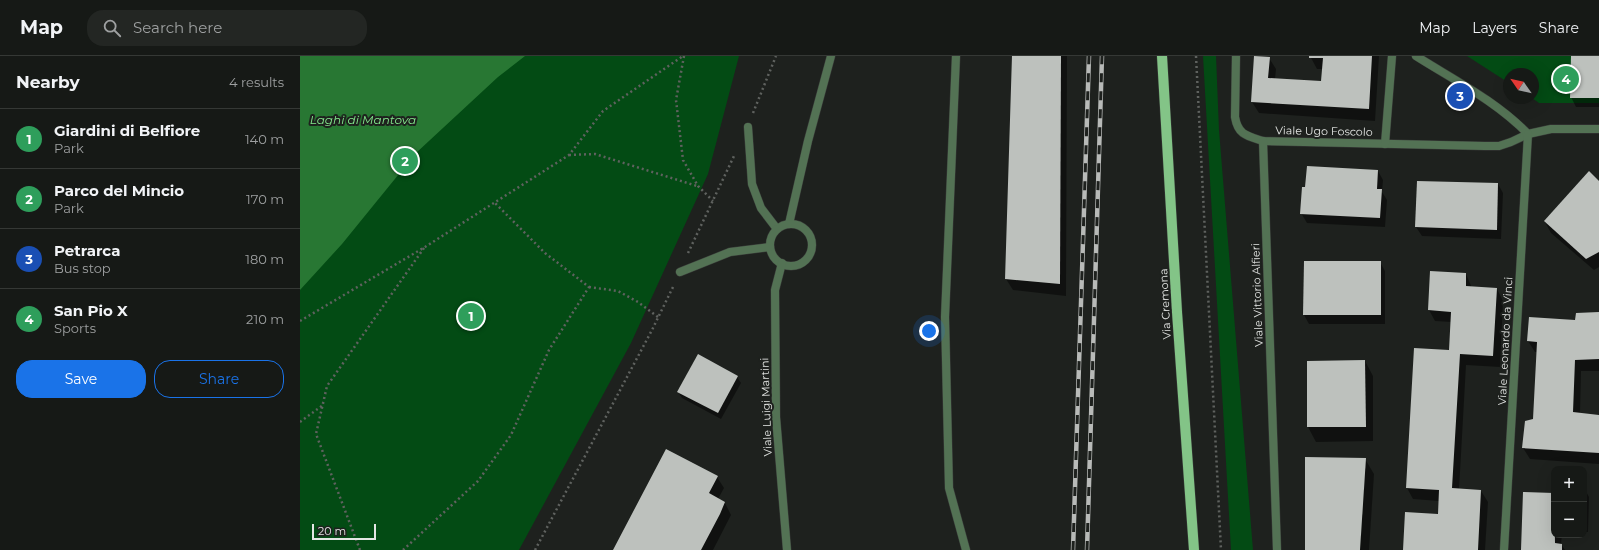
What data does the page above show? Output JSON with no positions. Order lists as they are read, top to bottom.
{
  "streets": {
    "main road": ["Via Cremona"],
    "street": [
      "Viale Ugo Foscolo",
      "Viale Vittorio Alfieri",
      "Viale Leonardo da Vinci",
      "Viale Luigi Martini"
    ]
  },
  "crossings": [
    ["Viale Ugo Foscolo", "Viale Vittorio Alfieri"],
    ["Viale Ugo Foscolo", "Viale Leonardo da Vinci"]
  ],
  "water": ["Laghi di Mantova"],
  "scale_bar": "20 m",
  "north": "top left",
  "page": {
    "header": "Map",
    "search": "Search here",
    "nav": ["Map", "Layers", "Share"],
    "heading": ["Nearby", "4 results"],
    "pins": [
      "4",
      "3",
      "2",
      "1"
    ],
    "list": [
      {
        "mark": "1",
        "name": "Giardini di Belfiore",
        "note": "Park",
        "value": "140 m"
      },
      {
        "mark": "2",
        "name": "Parco del Mincio",
        "note": "Park",
        "value": "170 m"
      },
      {
        "mark": "3",
        "name": "Petrarca",
        "note": "Bus stop",
        "value": "180 m"
      },
      {
        "mark": "4",
        "name": "San Pio X",
        "note": "Sports",
        "value": "210 m"
      }
    ],
    "buttons": ["Save", "Share"],
    "map_buttons": ["+", "−"],
    "scale": "20 m"
  }
}
